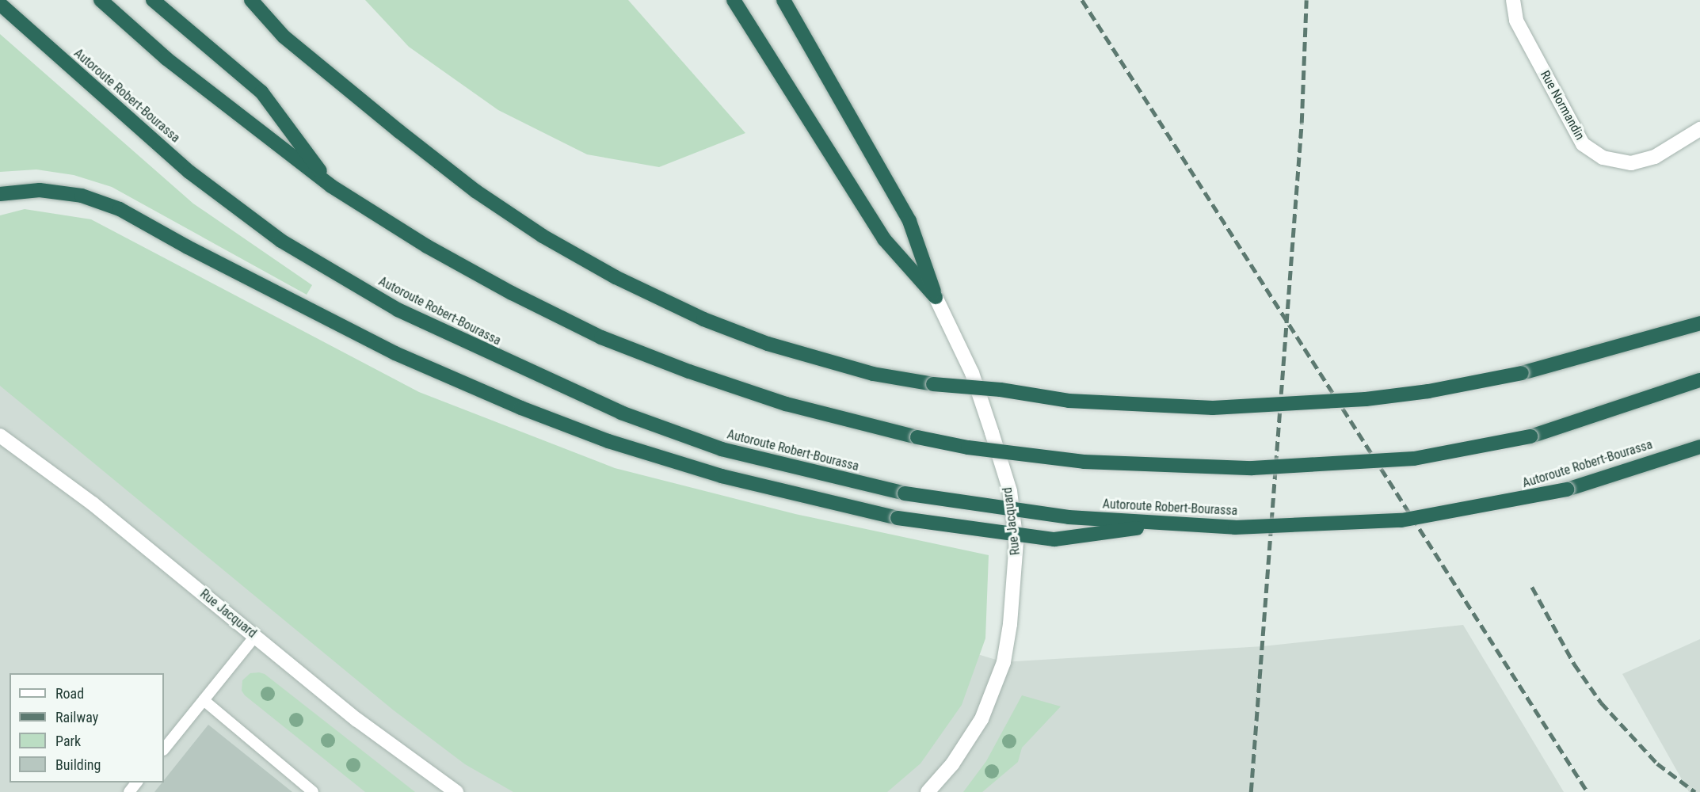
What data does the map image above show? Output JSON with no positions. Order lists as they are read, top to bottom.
{
  "streets": {
    "highway": ["Autoroute Robert-Bourassa"],
    "main road": ["Rue Normandin", "Rue Jacquard"]
  },
  "legend": [
    "Road",
    "Railway",
    "Park",
    "Building"
  ]
}
